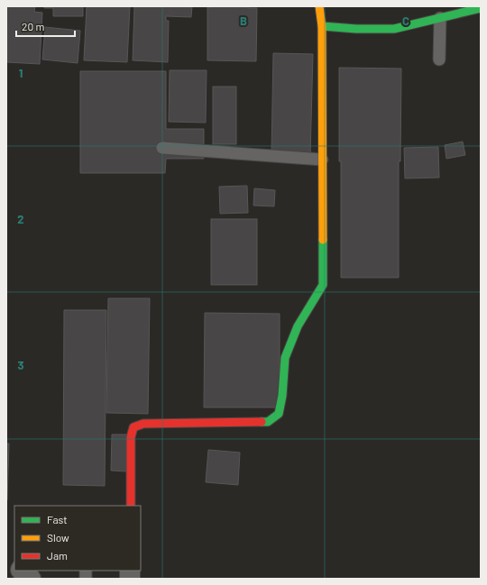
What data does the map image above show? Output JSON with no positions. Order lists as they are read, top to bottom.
{
  "legend": ["Fast", "Slow", "Jam"],
  "scale_bar": "20 m",
  "grid": {
    "columns": ["B", "C"],
    "rows": ["1", "2", "3"]
  }
}
